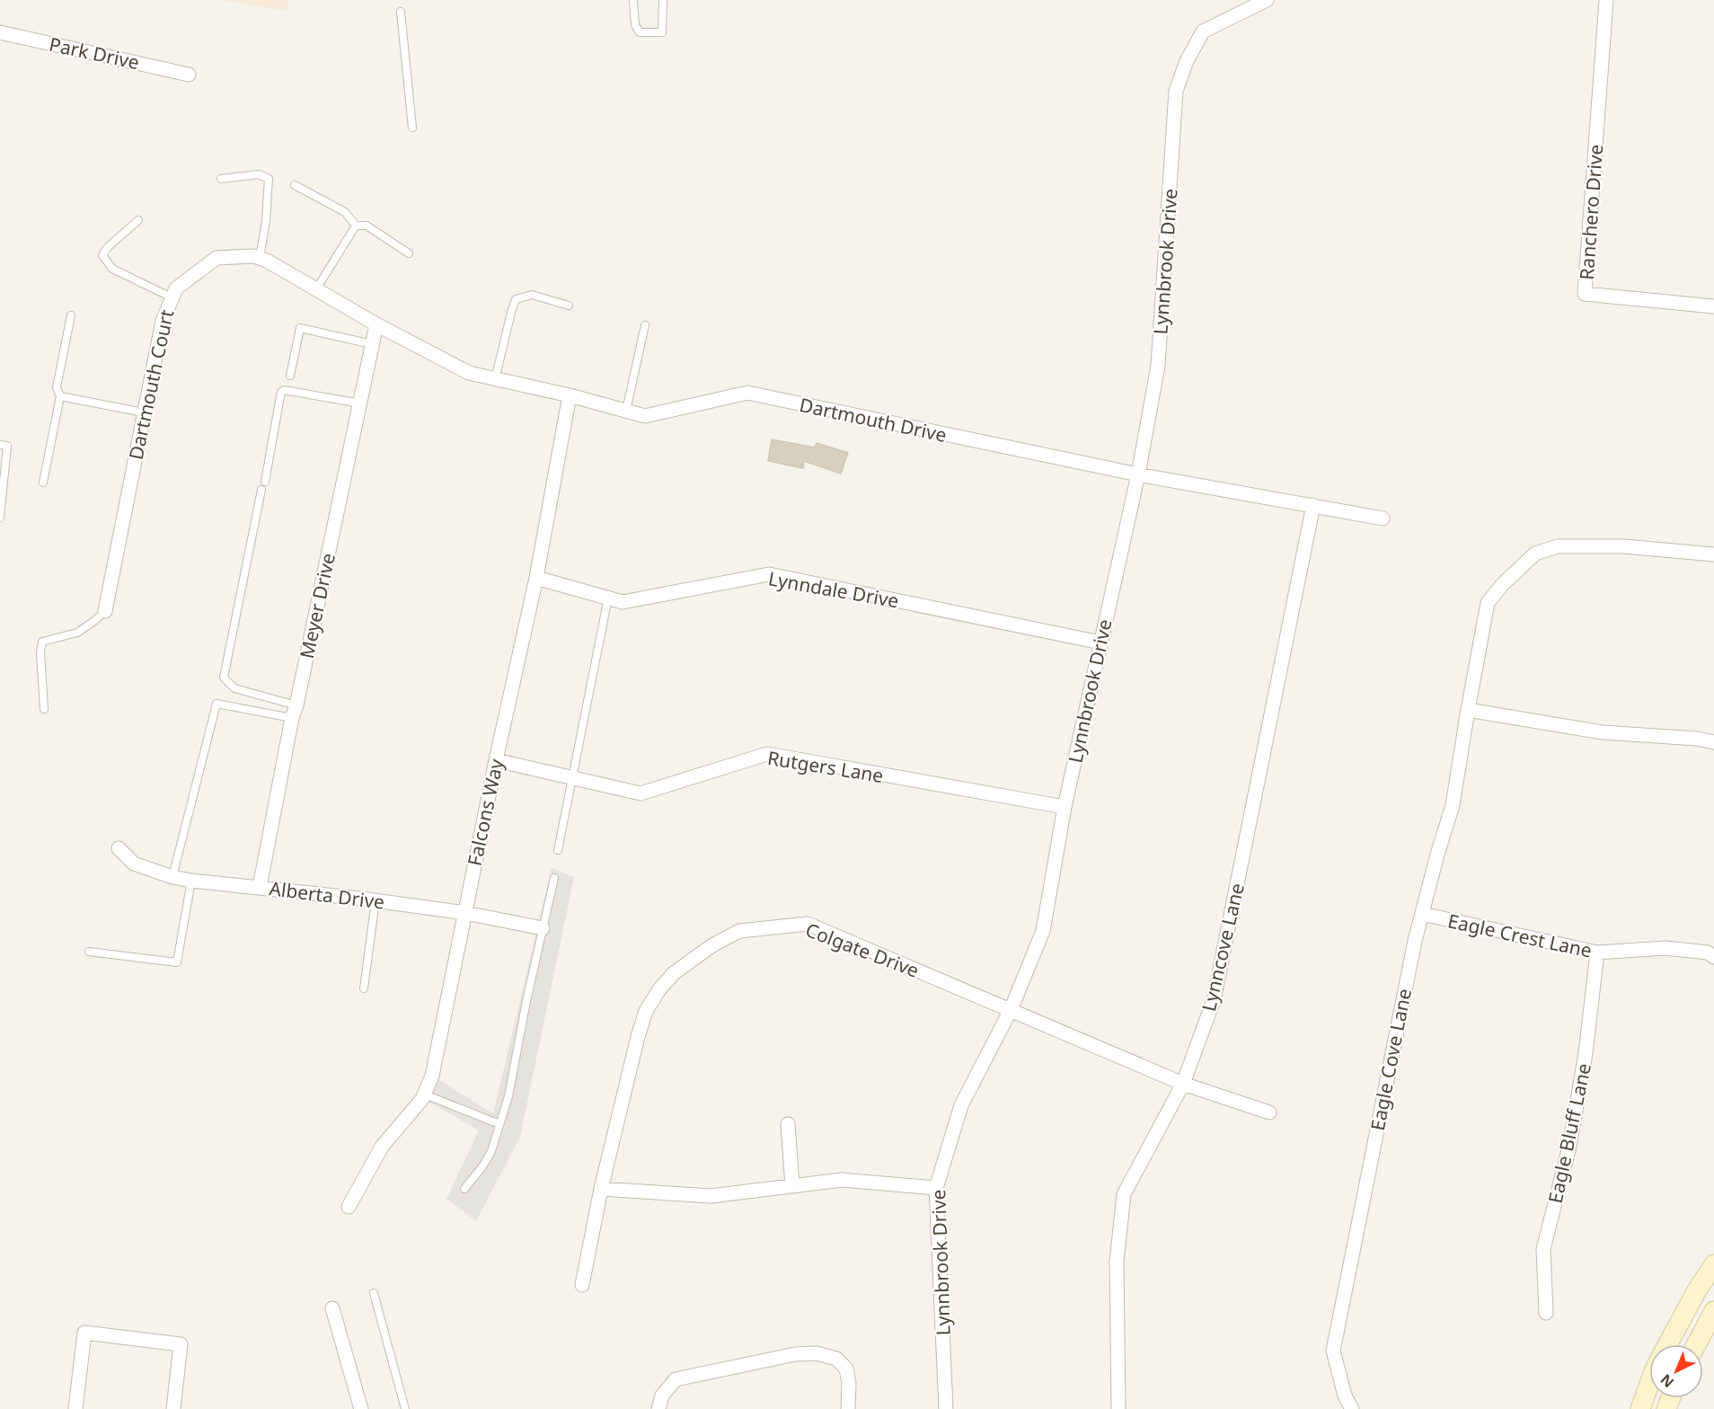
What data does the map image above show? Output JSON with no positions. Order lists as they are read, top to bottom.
{
  "streets": {
    "street": [
      "Park Drive",
      "Ranchero Drive",
      "Lynnbrook Drive",
      "Dartmouth Court",
      "Dartmouth Drive",
      "Lynndale Drive",
      "Meyer Drive",
      "Rutgers Lane",
      "Falcons Way",
      "Alberta Drive",
      "Eagle Crest Lane",
      "Lynncove Lane",
      "Colgate Drive",
      "Eagle Cove Lane",
      "Eagle Bluff Lane"
    ]
  },
  "crossings": [
    ["Lynnbrook Drive", "Dartmouth Drive"],
    ["Lynnbrook Drive", "Lynndale Drive"],
    ["Lynnbrook Drive", "Rutgers Lane"],
    ["Lynnbrook Drive", "Colgate Drive"],
    ["Dartmouth Court", "Dartmouth Drive"],
    ["Dartmouth Court", "Meyer Drive"],
    ["Dartmouth Drive", "Meyer Drive"],
    ["Dartmouth Drive", "Falcons Way"],
    ["Dartmouth Drive", "Lynncove Lane"],
    ["Lynndale Drive", "Falcons Way"],
    ["Meyer Drive", "Alberta Drive"],
    ["Rutgers Lane", "Falcons Way"],
    ["Falcons Way", "Alberta Drive"],
    ["Eagle Crest Lane", "Eagle Cove Lane"],
    ["Eagle Crest Lane", "Eagle Bluff Lane"],
    ["Lynncove Lane", "Colgate Drive"]
  ],
  "north": "bottom left"
}
